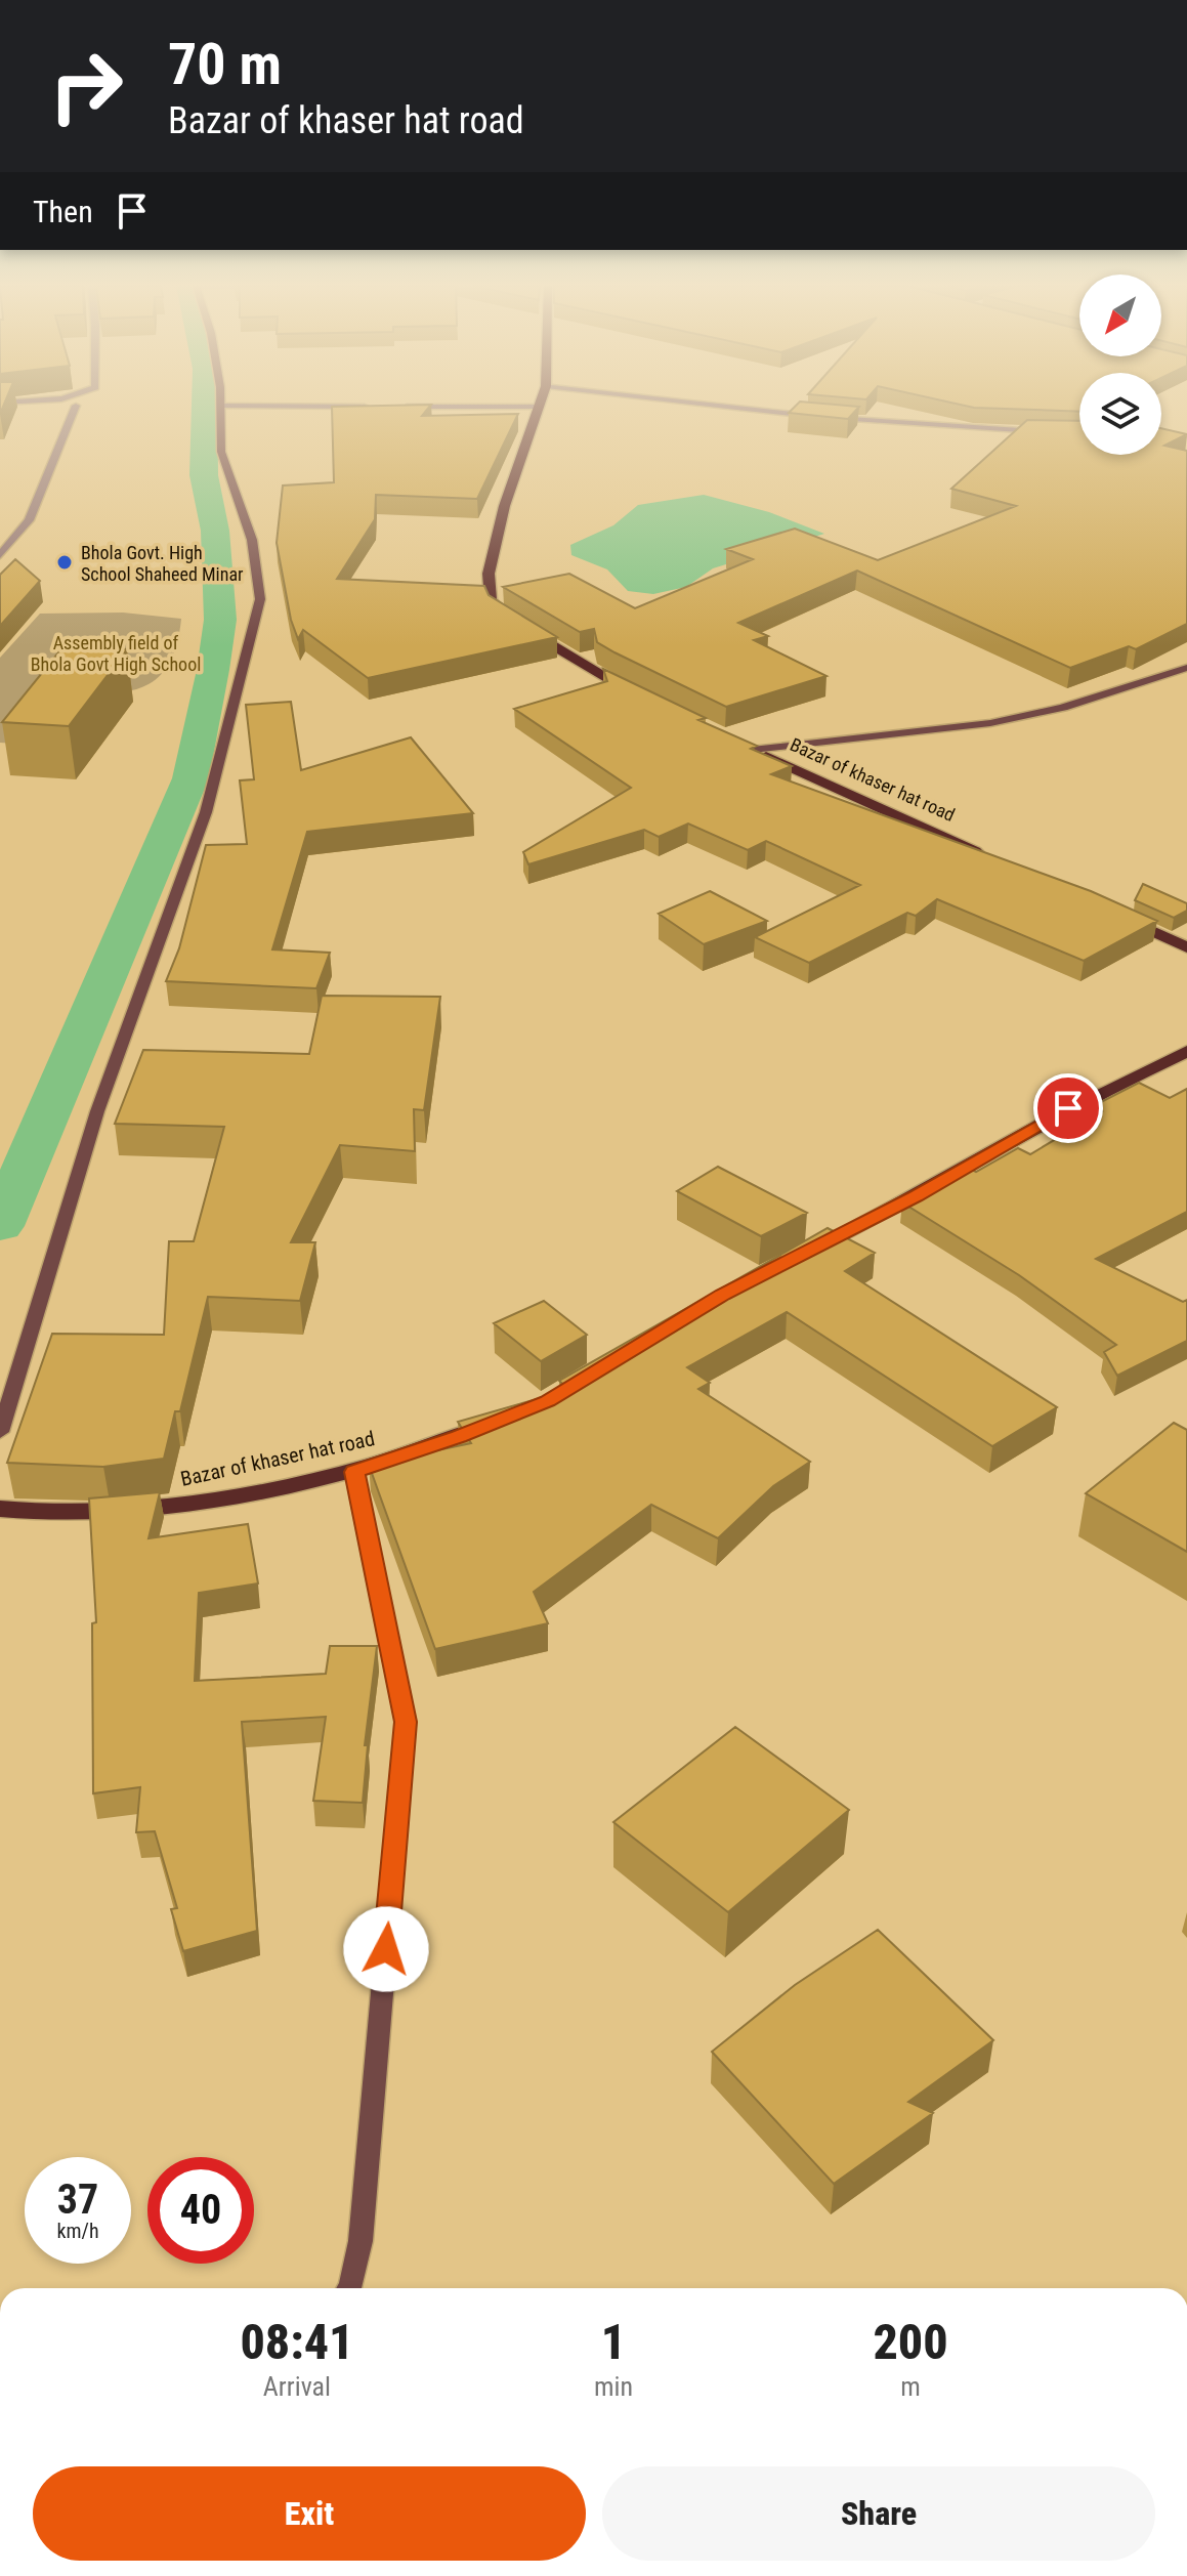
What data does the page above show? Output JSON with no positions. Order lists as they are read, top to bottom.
{
  "streets": {
    "main road": ["Bazar of khaser hat road"]
  },
  "parks": ["Assembly field of Bhola Govt High School"],
  "places": ["Bhola Govt. High School Shaheed Minar"],
  "north": "bottom left",
  "page": {
    "turn": ["70 m", "Bazar of khaser hat road"],
    "then": "Then",
    "speed": "37 km/h",
    "limit": "40",
    "eta": [
      "08:41",
      "Arrival",
      "1",
      "min",
      "200",
      "m"
    ],
    "buttons": ["Exit", "Share"]
  }
}
